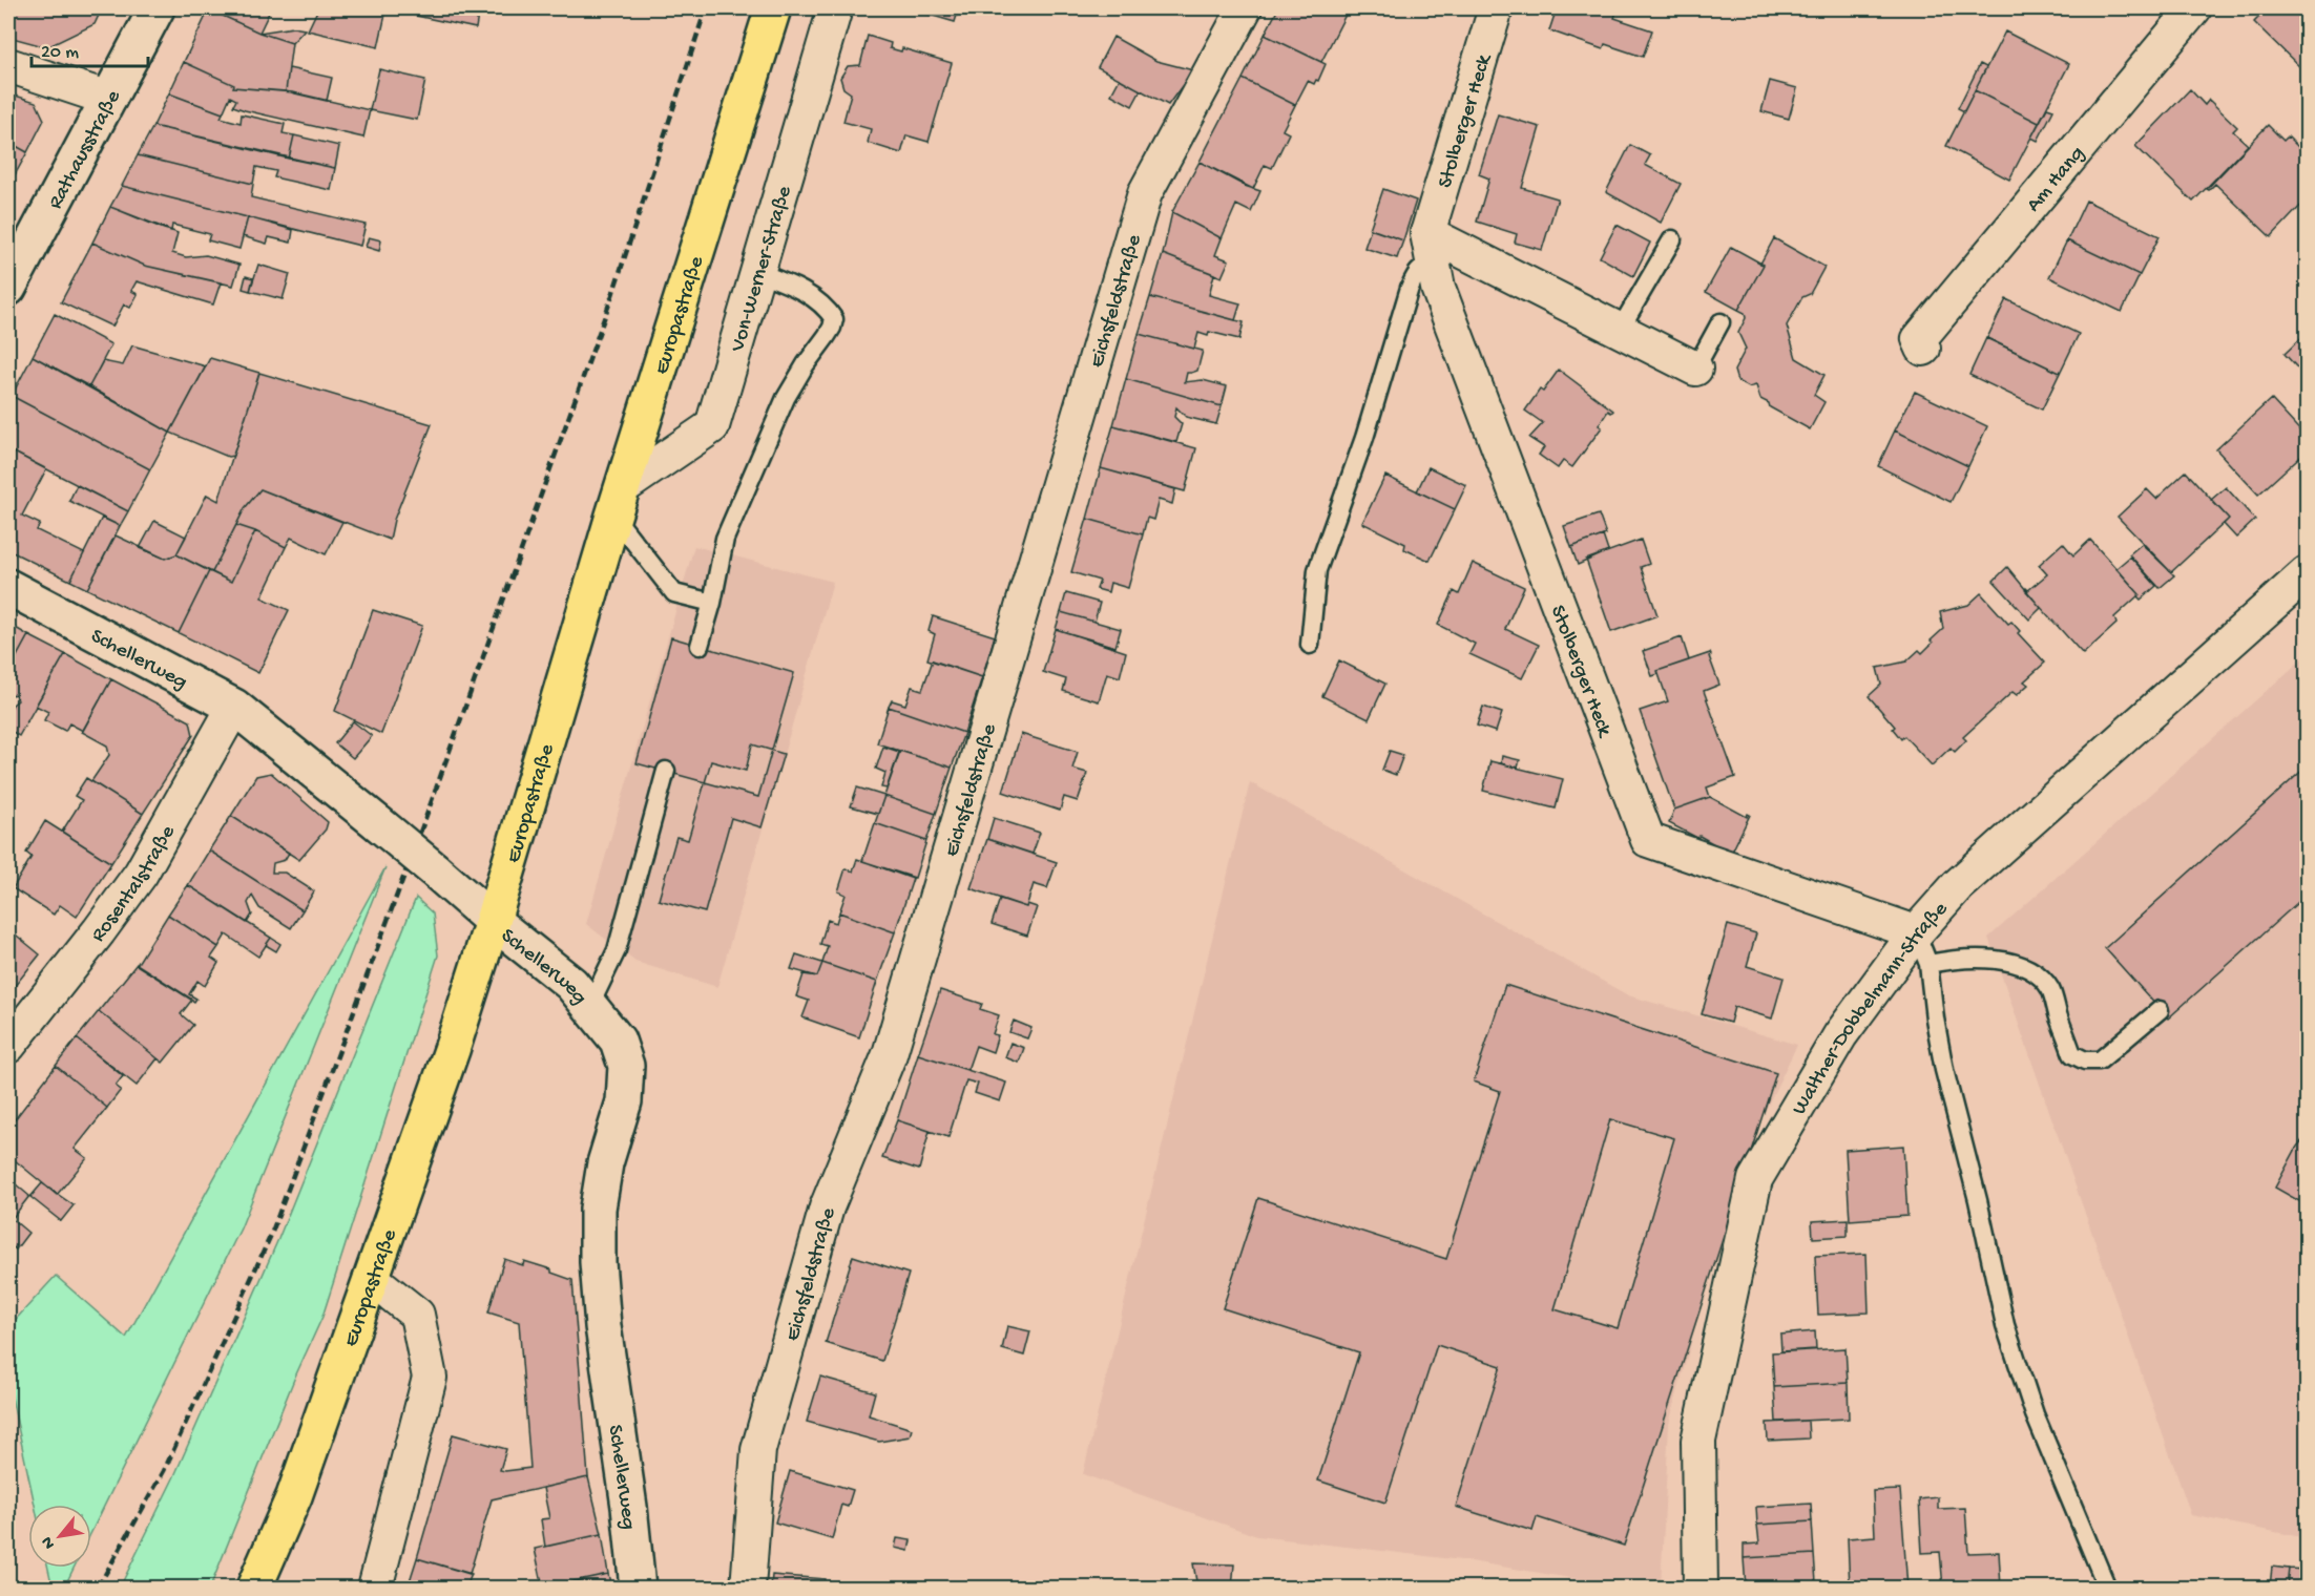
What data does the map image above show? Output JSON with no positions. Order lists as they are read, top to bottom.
{
  "streets": {
    "main road": ["Europastraße"],
    "street": [
      "Stolberger Heck",
      "Rathausstraße",
      "Am Hang",
      "Von-Werner-Straße",
      "Eichsfeldstraße",
      "Schellerweg",
      "Rosentalstraße",
      "Walther-Dobbelmann-Straße"
    ]
  },
  "crossings": [
    ["Stolberger Heck", "Walther-Dobbelmann-Straße"],
    ["Von-Werner-Straße", "Europastraße"],
    ["Europastraße", "Schellerweg"],
    ["Schellerweg", "Rosentalstraße"]
  ],
  "scale_bar": "20 m",
  "north": "bottom left"
}
